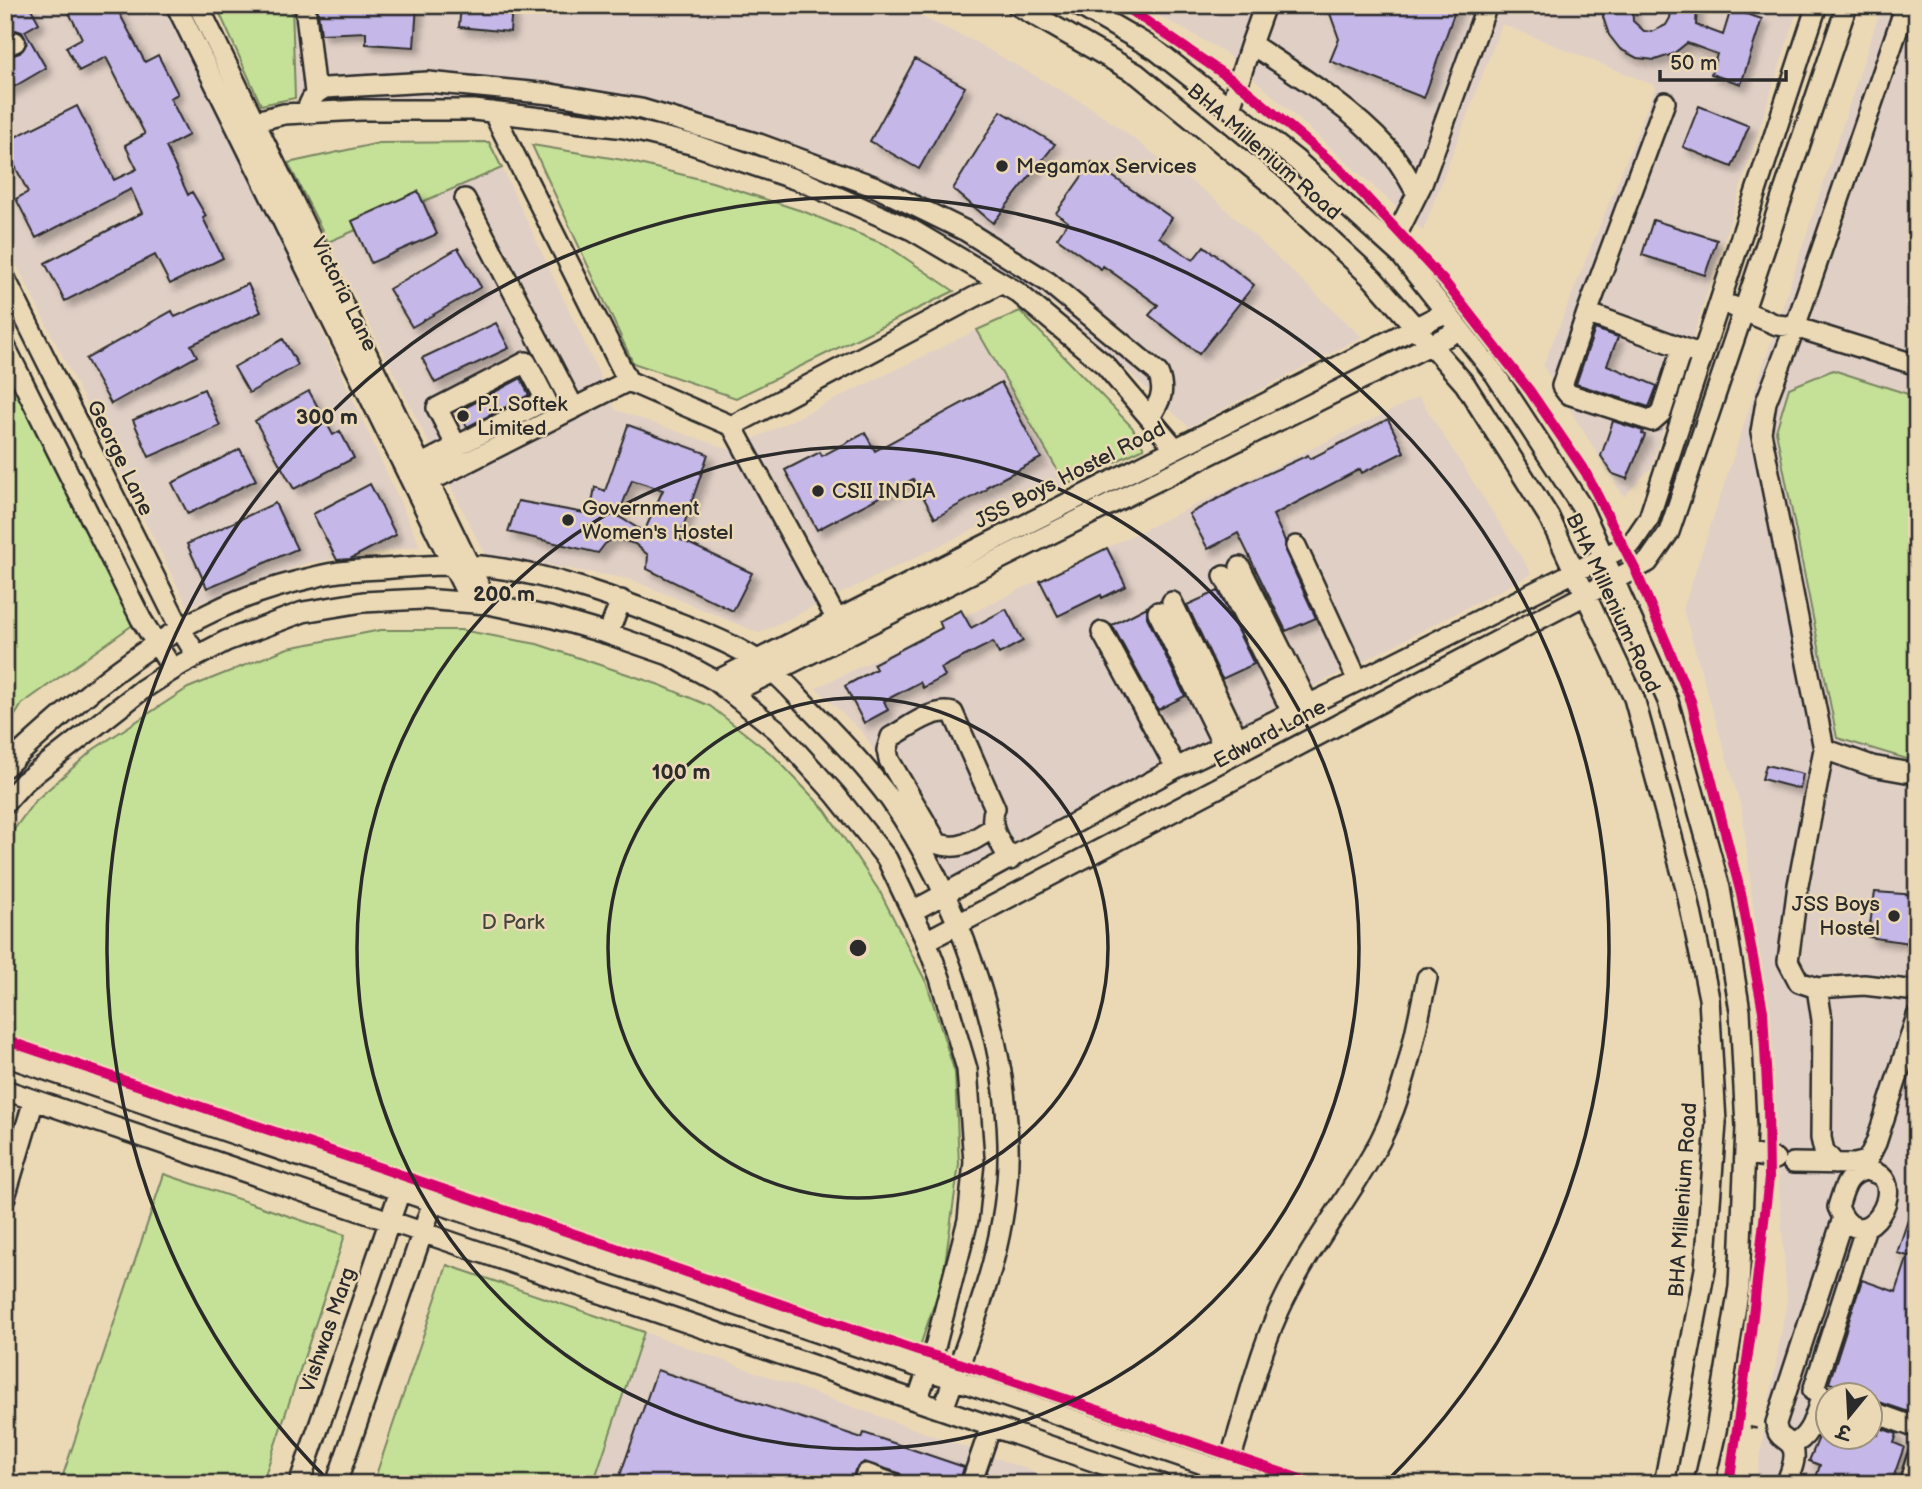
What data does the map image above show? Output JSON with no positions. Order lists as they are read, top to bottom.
{
  "streets": {
    "street": [
      "BHA Millenium Road",
      "Victoria Lane",
      "George Lane",
      "JSS Boys Hostel Road",
      "Edward Lane",
      "Vishwas Marg"
    ]
  },
  "crossings": [
    ["BHA Millenium Road", "JSS Boys Hostel Road"],
    ["BHA Millenium Road", "Edward Lane"]
  ],
  "parks": ["D Park"],
  "places": [
    "Megamax Services",
    "P.I. Softek Limited",
    "CSII INDIA",
    "Government Women's Hostel",
    "JSS Boys Hostel"
  ],
  "scale_bar": "50 m",
  "north": "bottom",
  "rings": ["300 m", "200 m", "100 m"]
}
